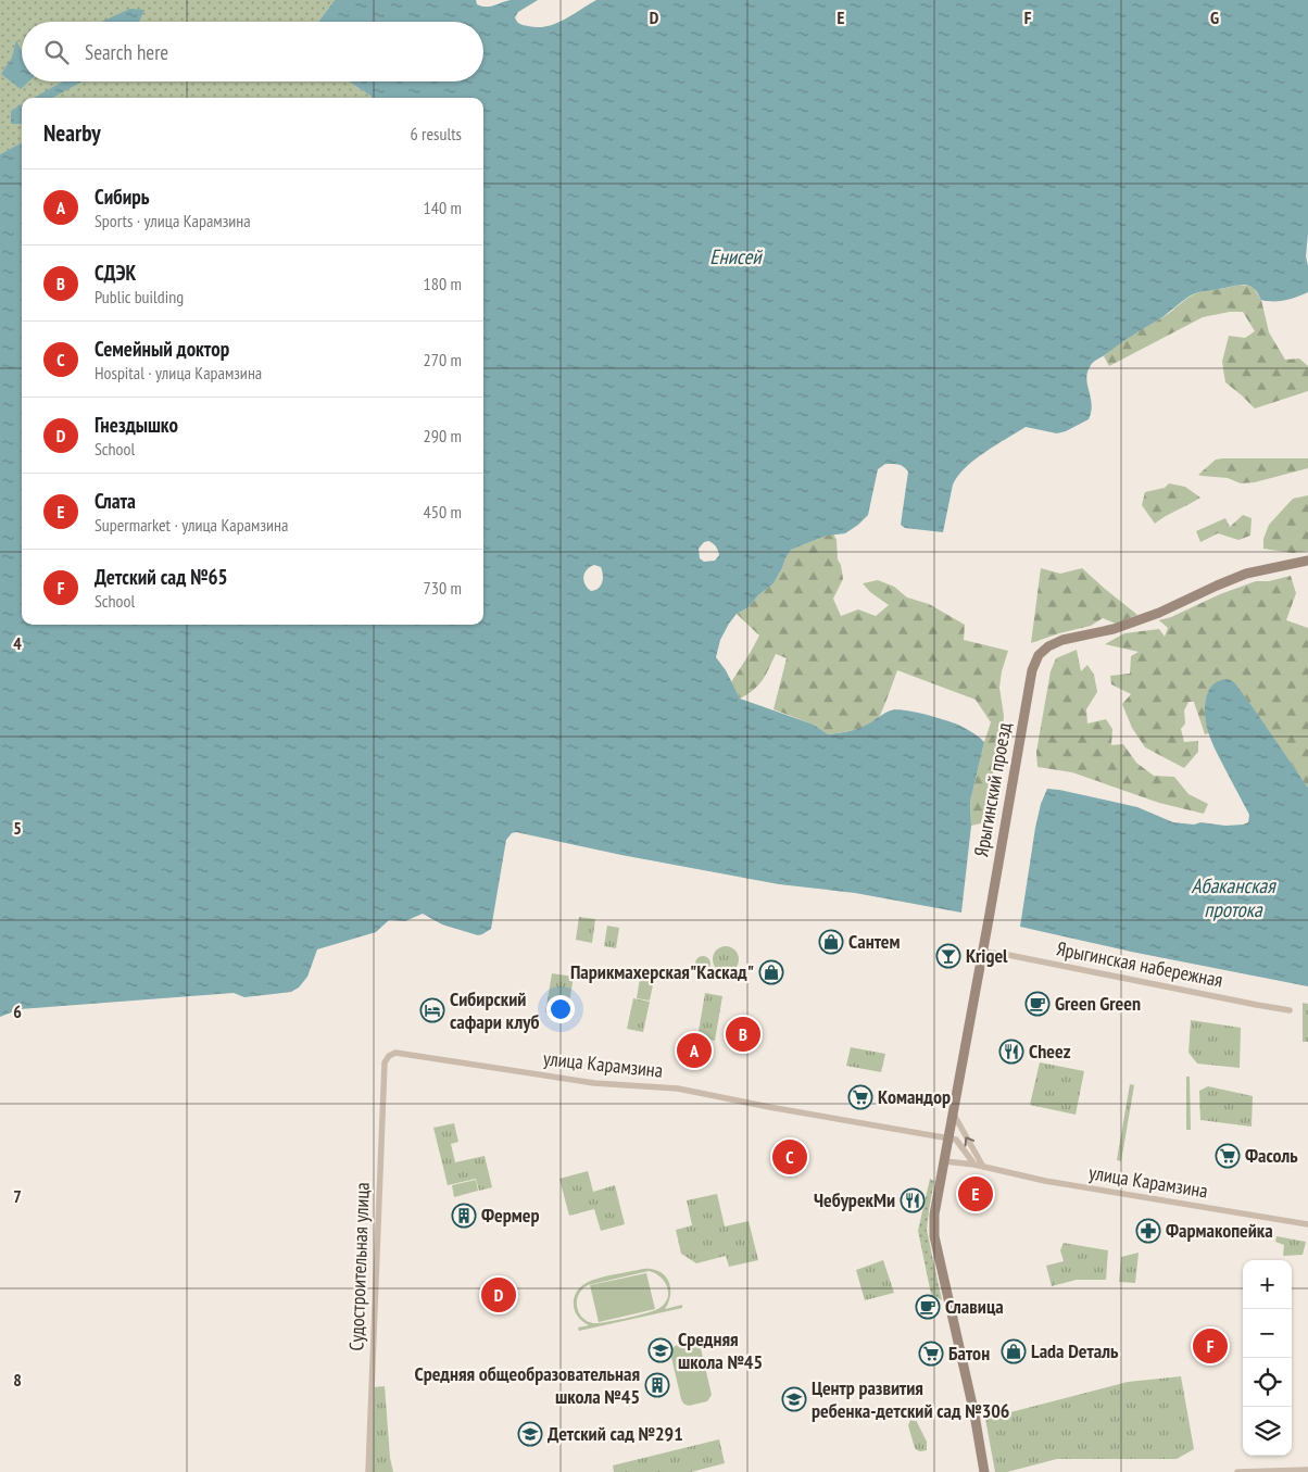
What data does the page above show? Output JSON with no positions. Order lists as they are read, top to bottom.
{
  "streets": {
    "main road": ["Ярыгинский проезд"],
    "street": ["Ярыгинская набережная", "улица Карамзина", "Судостроительная улица"]
  },
  "crossings": [
    ["Ярыгинский проезд", "Ярыгинская набережная"],
    ["Ярыгинский проезд", "улица Карамзина"],
    ["улица Карамзина", "Судостроительная улица"]
  ],
  "water": ["Енисей", "Абаканская протока"],
  "places": {
    "shop": ["Сантем", "Парикмахерская\"Каскад\"", "Lada Dеталь"],
    "bar": ["Krigel"],
    "cafe": ["Green Green", "Славица"],
    "hotel": ["Сибирский сафари клуб"],
    "restaurant": ["Cheez", "ЧебурекМи"],
    "supermarket": ["Командор", "Фасоль", "Батон"],
    "building": ["Фермер", "Средняя общеобразовательная школа №45"],
    "pharmacy": ["Фармакопейка"],
    "school or university": ["Средняя школа №45", "Центр развития ребенка-детский сад №306", "Детский сад №291"]
  },
  "page": {
    "search": "Search here",
    "heading": ["Nearby", "6 results"],
    "list": [
      {
        "mark": "A",
        "name": "Сибирь",
        "note": "Sports · улица Карамзина",
        "value": "140 m"
      },
      {
        "mark": "B",
        "name": "СДЭК",
        "note": "Public building",
        "value": "180 m"
      },
      {
        "mark": "C",
        "name": "Семейный доктор",
        "note": "Hospital · улица Карамзина",
        "value": "270 m"
      },
      {
        "mark": "D",
        "name": "Гнездышко",
        "note": "School",
        "value": "290 m"
      },
      {
        "mark": "E",
        "name": "Слата",
        "note": "Supermarket · улица Карамзина",
        "value": "450 m"
      },
      {
        "mark": "F",
        "name": "Детский сад №65",
        "note": "School",
        "value": "730 m"
      }
    ],
    "pins": [
      "B",
      "A",
      "C",
      "E",
      "D",
      "F"
    ],
    "map_buttons": ["+", "−"]
  },
  "grid": {
    "columns": [
      "D",
      "E",
      "F",
      "G"
    ],
    "rows": [
      "4",
      "5",
      "6",
      "7",
      "8"
    ]
  }
}
